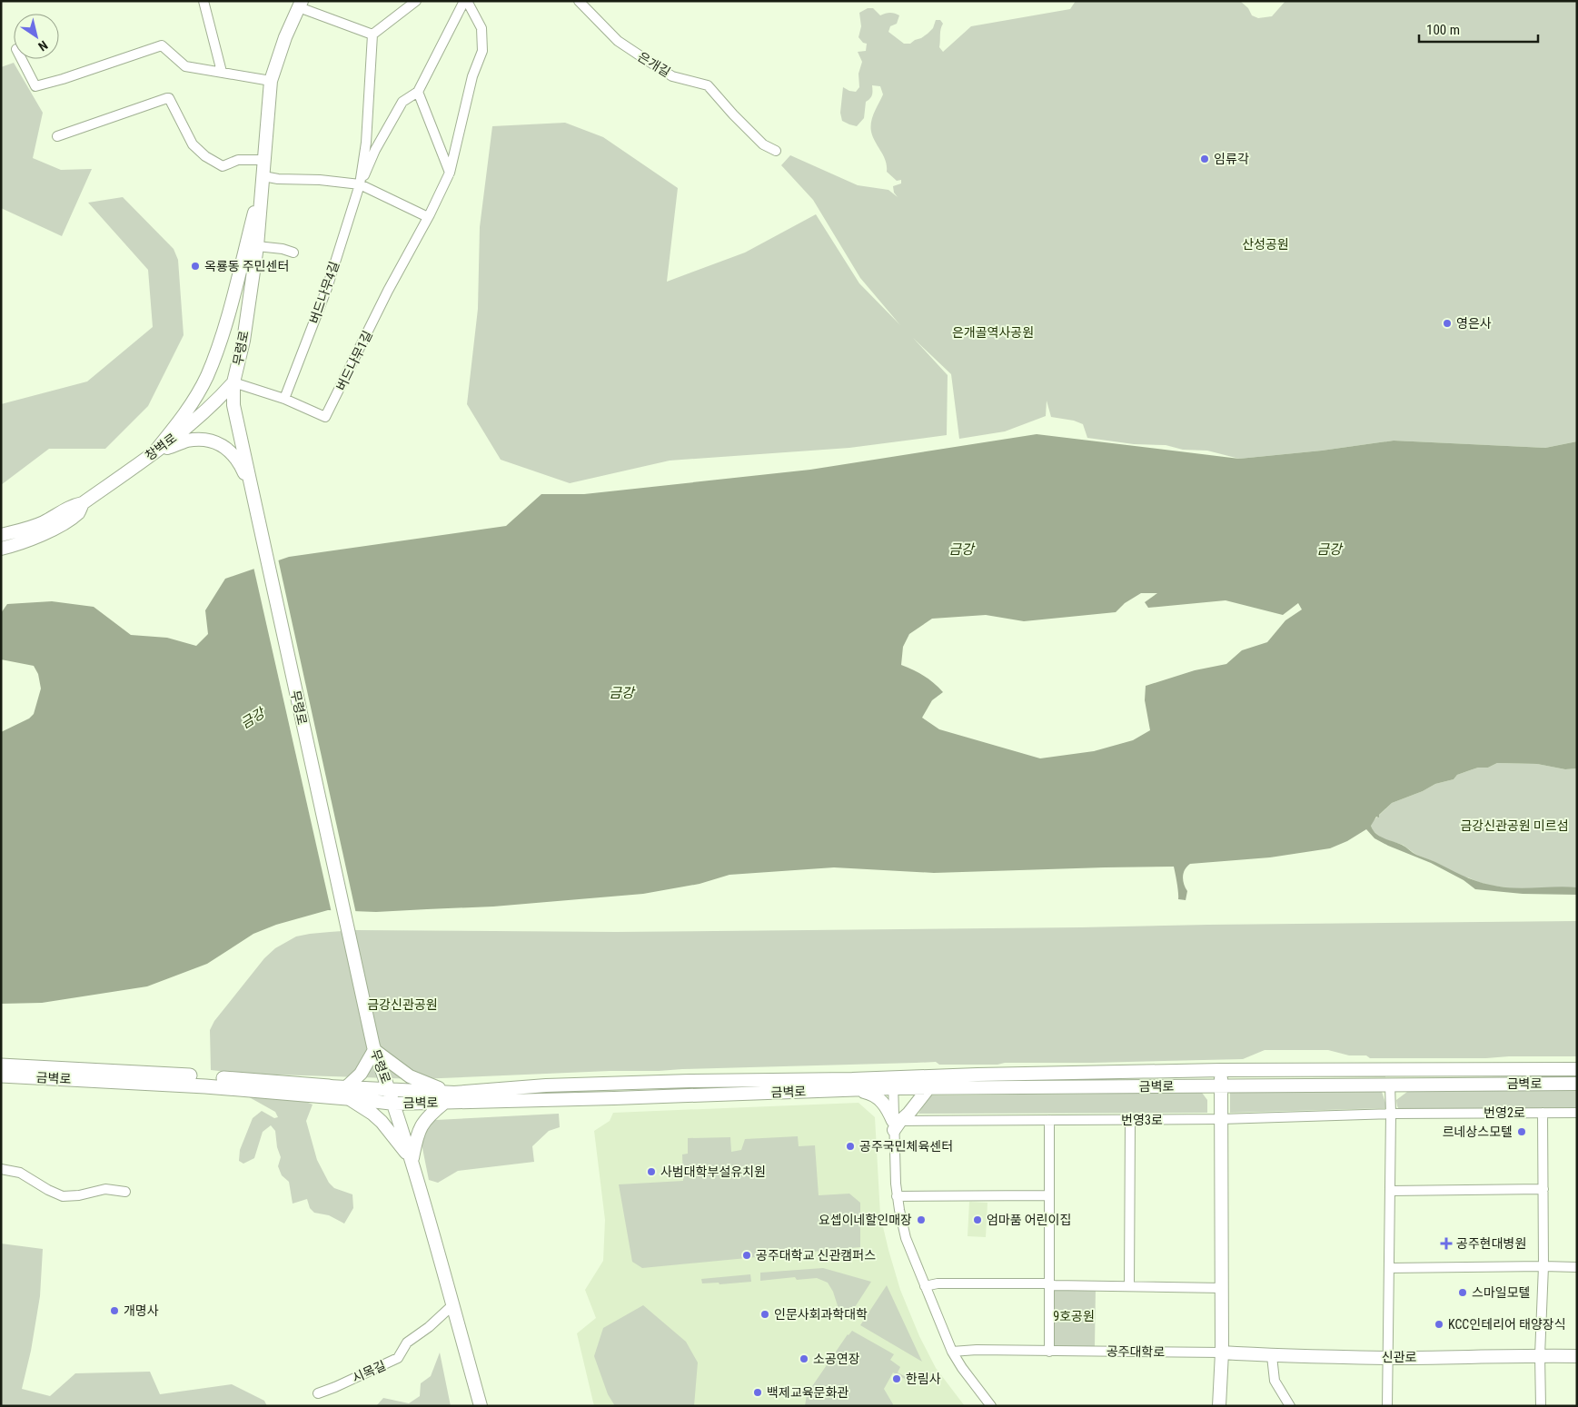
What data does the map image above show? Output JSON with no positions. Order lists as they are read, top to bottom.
{
  "streets": {
    "highway": ["금벽로"],
    "main road": ["무령로", "창벽로", "신관로"],
    "street": [
      "은개길",
      "버드나무4길",
      "버드나무1길",
      "번영2로",
      "번영3로",
      "공주대학로",
      "시목길"
    ]
  },
  "crossings": [
    ["버드나무4길", "버드나무1길"],
    ["무령로", "버드나무1길"],
    ["무령로", "창벽로"],
    ["무령로", "금벽로"],
    ["무령로", "시목길"],
    ["버드나무1길", "창벽로"],
    ["번영2로", "번영3로"],
    ["번영2로", "신관로"],
    ["공주대학로", "신관로"]
  ],
  "water": ["금강"],
  "parks": [
    "산성공원",
    "은개골역사공원",
    "금강신관공원 미르섬",
    "금강신관공원",
    "9호공원"
  ],
  "places": {
    "other": [
      "임류각",
      "옥룡동 주민센터",
      "영은사",
      "르네상스모텔",
      "공주국민체육센터",
      "사범대학부설유치원",
      "요셉이네할인매장",
      "엄마품 어린이집",
      "공주대학교 신관캠퍼스",
      "스마일모텔",
      "개명사",
      "인문사회과학대학",
      "KCC인테리어 태양장식",
      "소공연장",
      "한림사",
      "백제교육문화관"
    ],
    "health": ["공주현대병원"]
  },
  "scale_bar": "100 m",
  "north": "bottom right"
}
